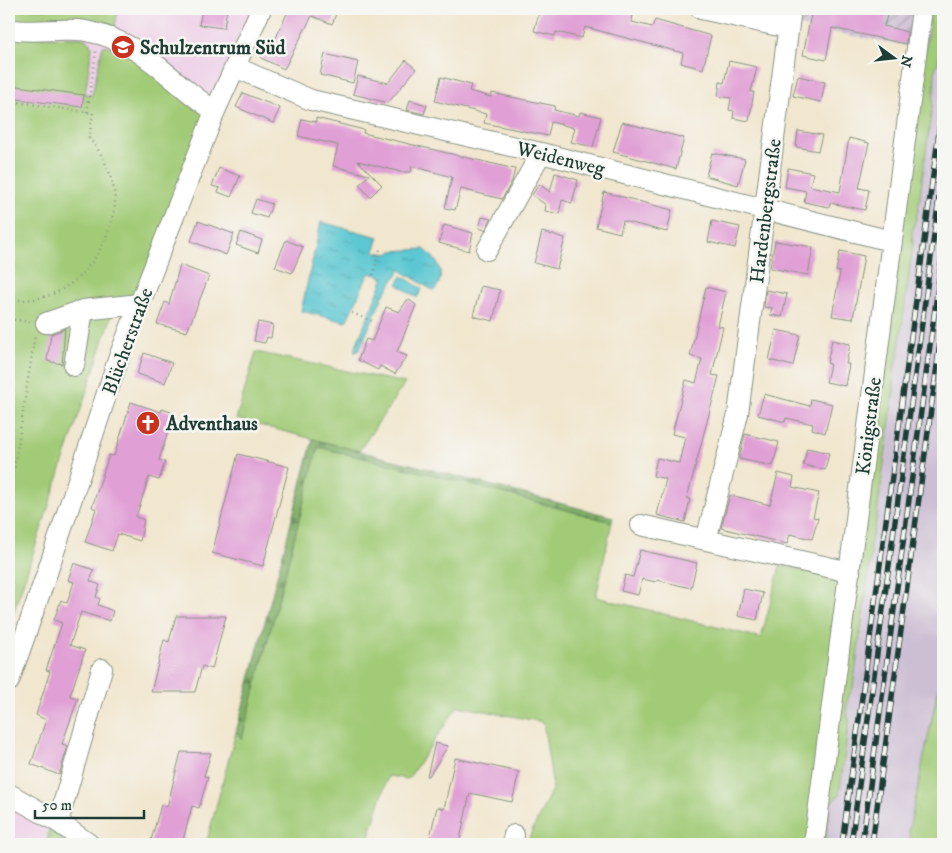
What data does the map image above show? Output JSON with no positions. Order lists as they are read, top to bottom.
{
  "streets": {
    "street": [
      "Weidenweg",
      "Hardenbergstraße",
      "Blücherstraße",
      "Königstraße"
    ]
  },
  "crossings": [
    ["Weidenweg", "Hardenbergstraße"],
    ["Weidenweg", "Blücherstraße"],
    ["Weidenweg", "Königstraße"]
  ],
  "places": {
    "school or university": ["Schulzentrum Süd"],
    "church": ["Adventhaus"]
  },
  "scale_bar": "50 m",
  "north": "right"
}
